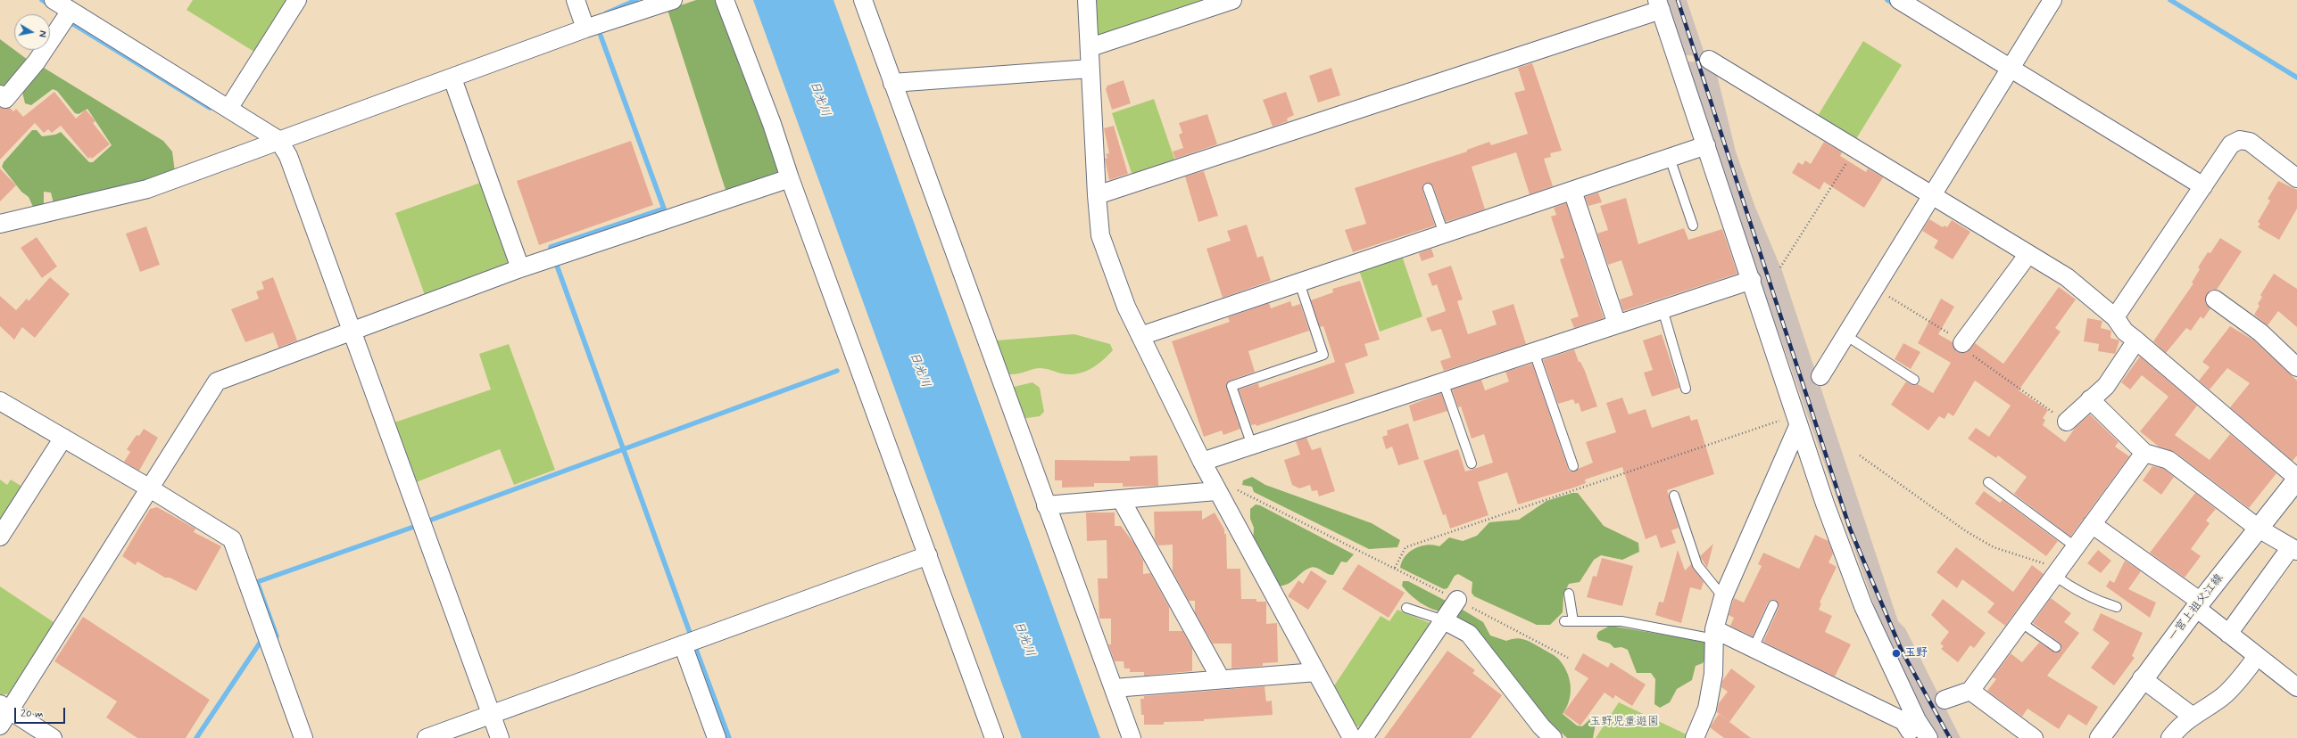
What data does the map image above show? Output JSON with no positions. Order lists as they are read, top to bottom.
{
  "streets": {
    "main road": ["一宮上祖父江線"]
  },
  "water": ["日光川"],
  "parks": ["玉野児童遊園"],
  "places": ["玉野"],
  "scale_bar": "20 m",
  "north": "right"
}
